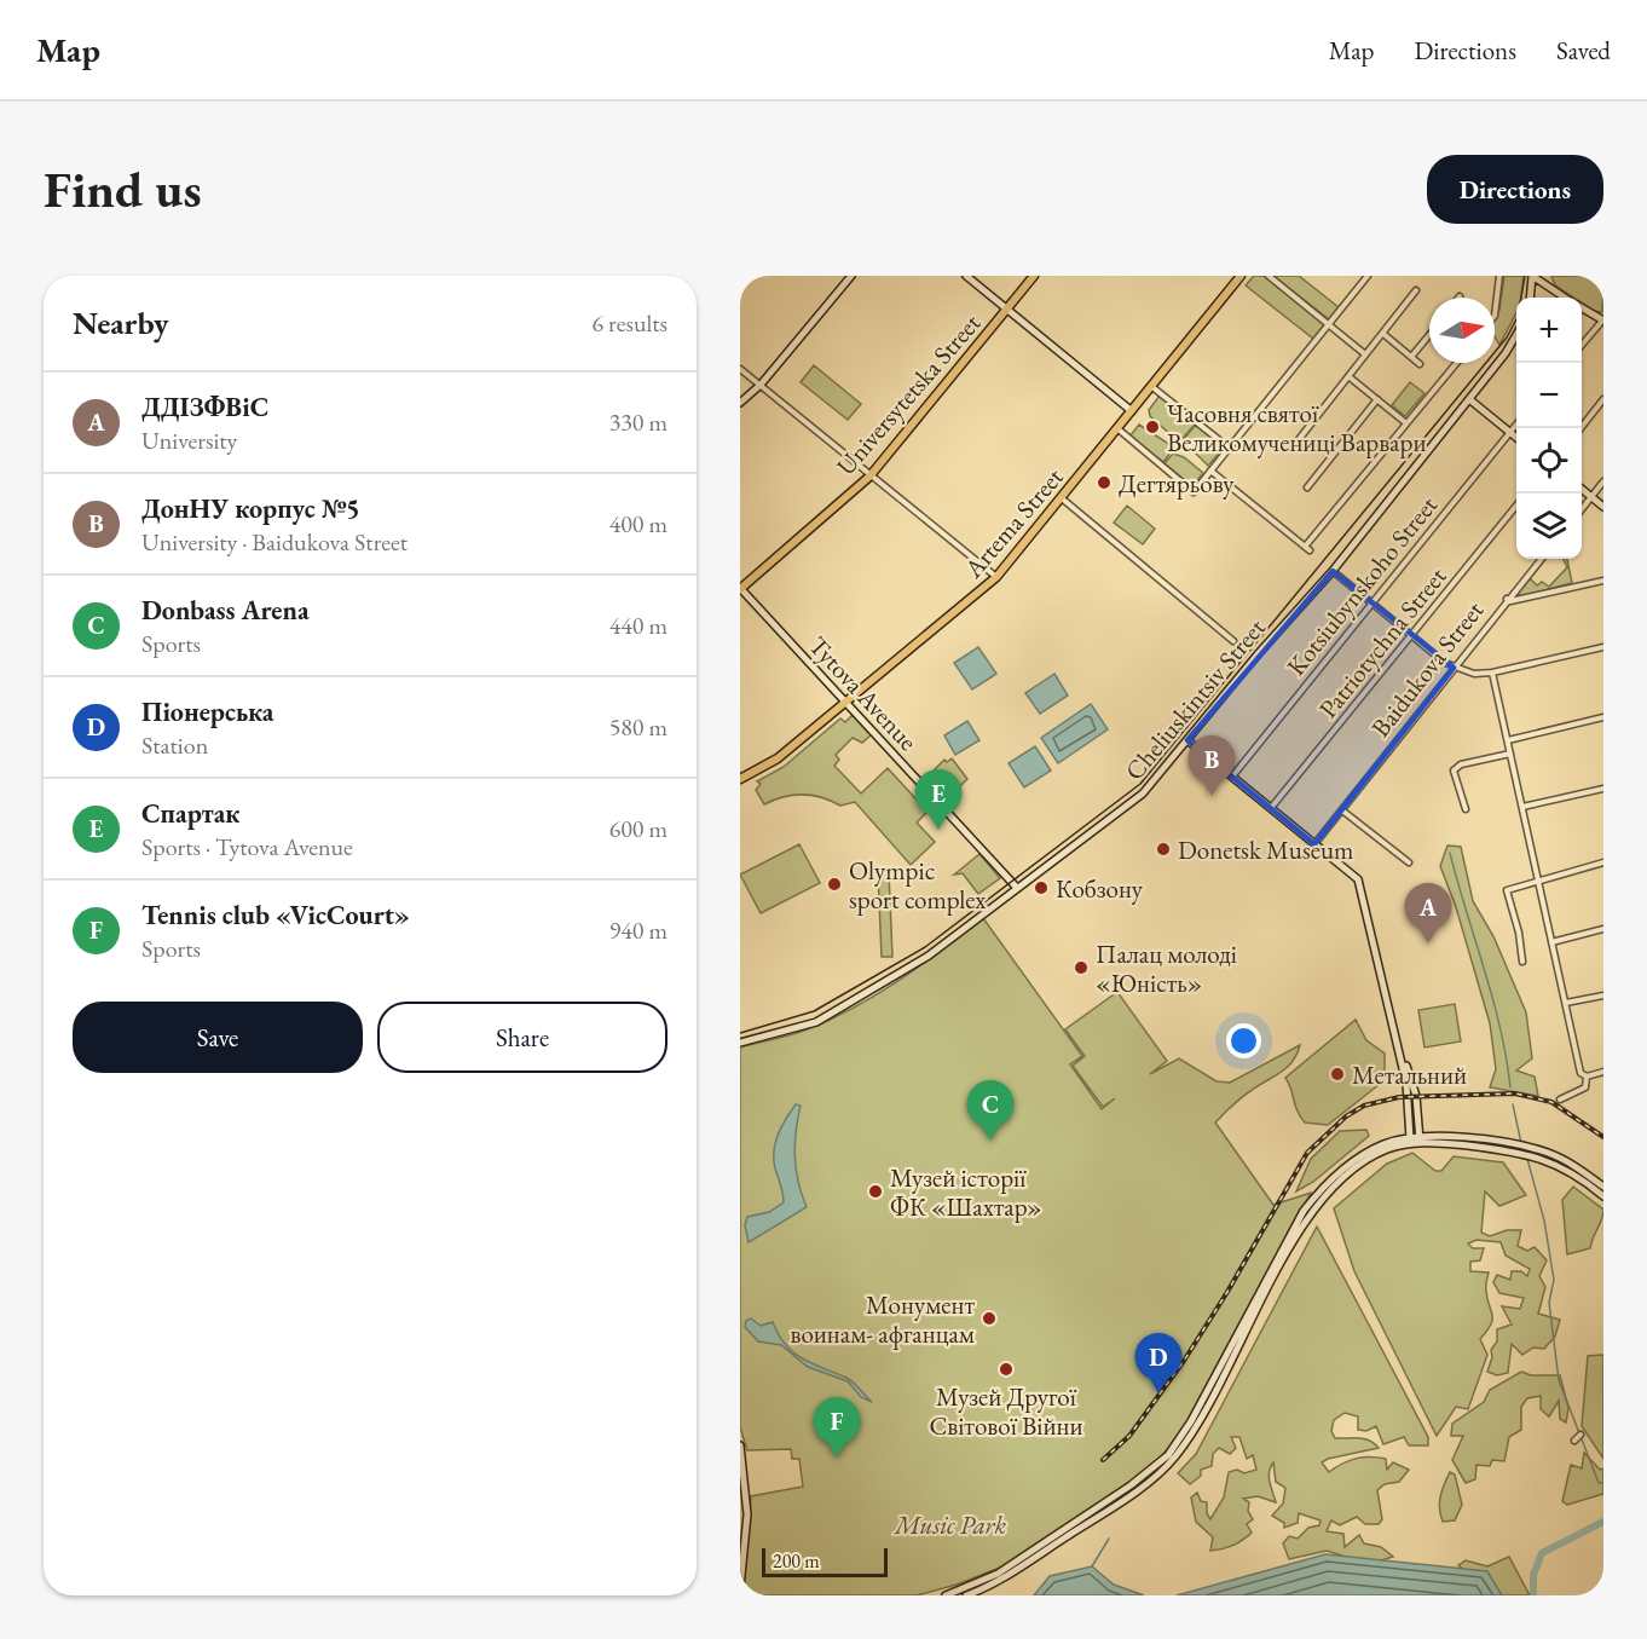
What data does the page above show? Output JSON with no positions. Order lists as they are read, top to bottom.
{
  "streets": {
    "main road": [
      "Universytetska Street",
      "Artema Street",
      "Tytova Avenue",
      "Cheliuskintsiv Street"
    ],
    "street": ["Kotsiubynskoho Street", "Patriotychna Street", "Baidukova Street"]
  },
  "crossings": [
    ["Universytetska Street", "Tytova Avenue"],
    ["Artema Street", "Tytova Avenue"],
    ["Tytova Avenue", "Cheliuskintsiv Street"]
  ],
  "parks": ["Music Park"],
  "places": [
    "Часовня святої Великомучениці Варвари",
    "Дегтярьову",
    "Donetsk Museum",
    "Olympic sport complex",
    "Кобзону",
    "Палац молоді «Юність»",
    "Метальний",
    "Музей історії ФК «Шахтар»",
    "Монумент воинам- афганцам",
    "Музей Другої Світової Війни"
  ],
  "scale_bar": "200 m",
  "north": "right",
  "page": {
    "header": "Map",
    "nav": ["Map", "Directions", "Saved"],
    "buttons": [
      "Directions",
      ["Save", "Share"]
    ],
    "title": "Find us",
    "heading": ["Nearby", "6 results"],
    "map_buttons": ["+", "−"],
    "list": [
      {
        "mark": "A",
        "name": "ДДІЗФВіС",
        "note": "University",
        "value": "330 m"
      },
      {
        "mark": "B",
        "name": "ДонНУ корпус №5",
        "note": "University · Baidukova Street",
        "value": "400 m"
      },
      {
        "mark": "C",
        "name": "Donbass Arena",
        "note": "Sports",
        "value": "440 m"
      },
      {
        "mark": "D",
        "name": "Піонерська",
        "note": "Station",
        "value": "580 m"
      },
      {
        "mark": "E",
        "name": "Спартак",
        "note": "Sports · Tytova Avenue",
        "value": "600 m"
      },
      {
        "mark": "F",
        "name": "Tennis club «VicCourt»",
        "note": "Sports",
        "value": "940 m"
      }
    ],
    "pins": [
      "B",
      "E",
      "A",
      "C",
      "D",
      "F"
    ],
    "scale": "200 m"
  }
}
